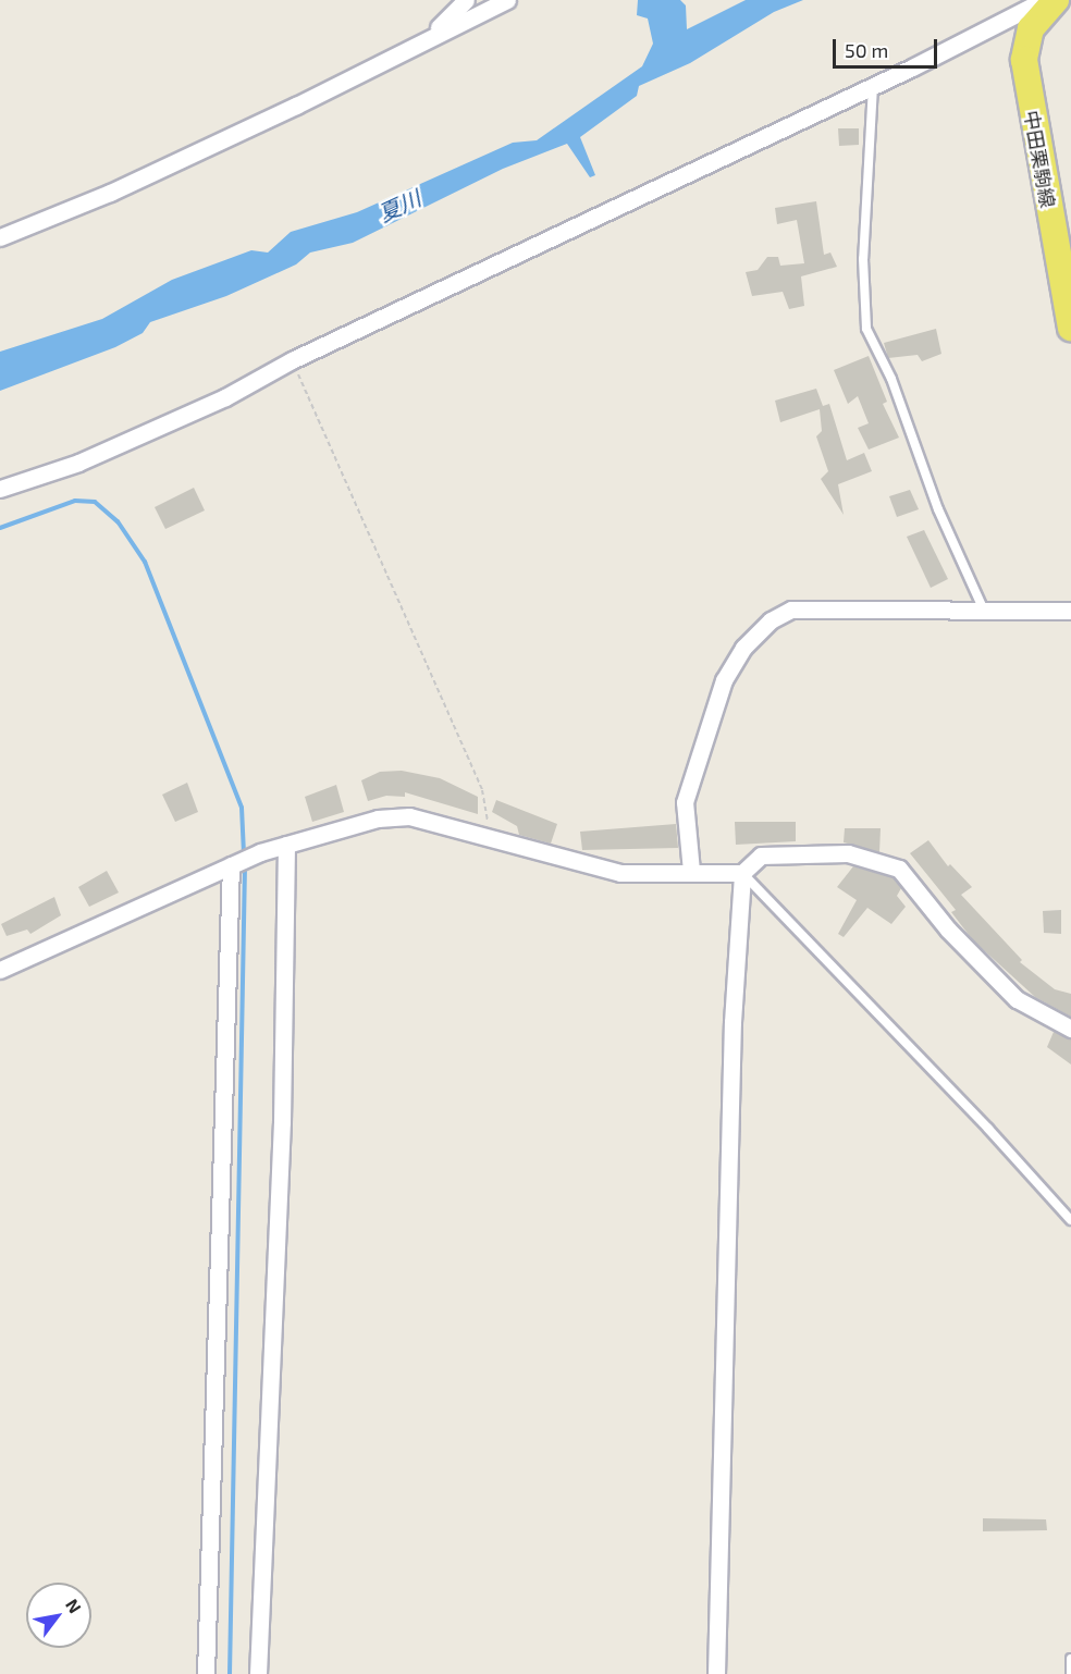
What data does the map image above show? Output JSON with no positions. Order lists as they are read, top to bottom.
{
  "streets": {
    "main road": ["中田栗駒線"]
  },
  "water": ["夏川"],
  "scale_bar": "50 m",
  "north": "top right"
}
